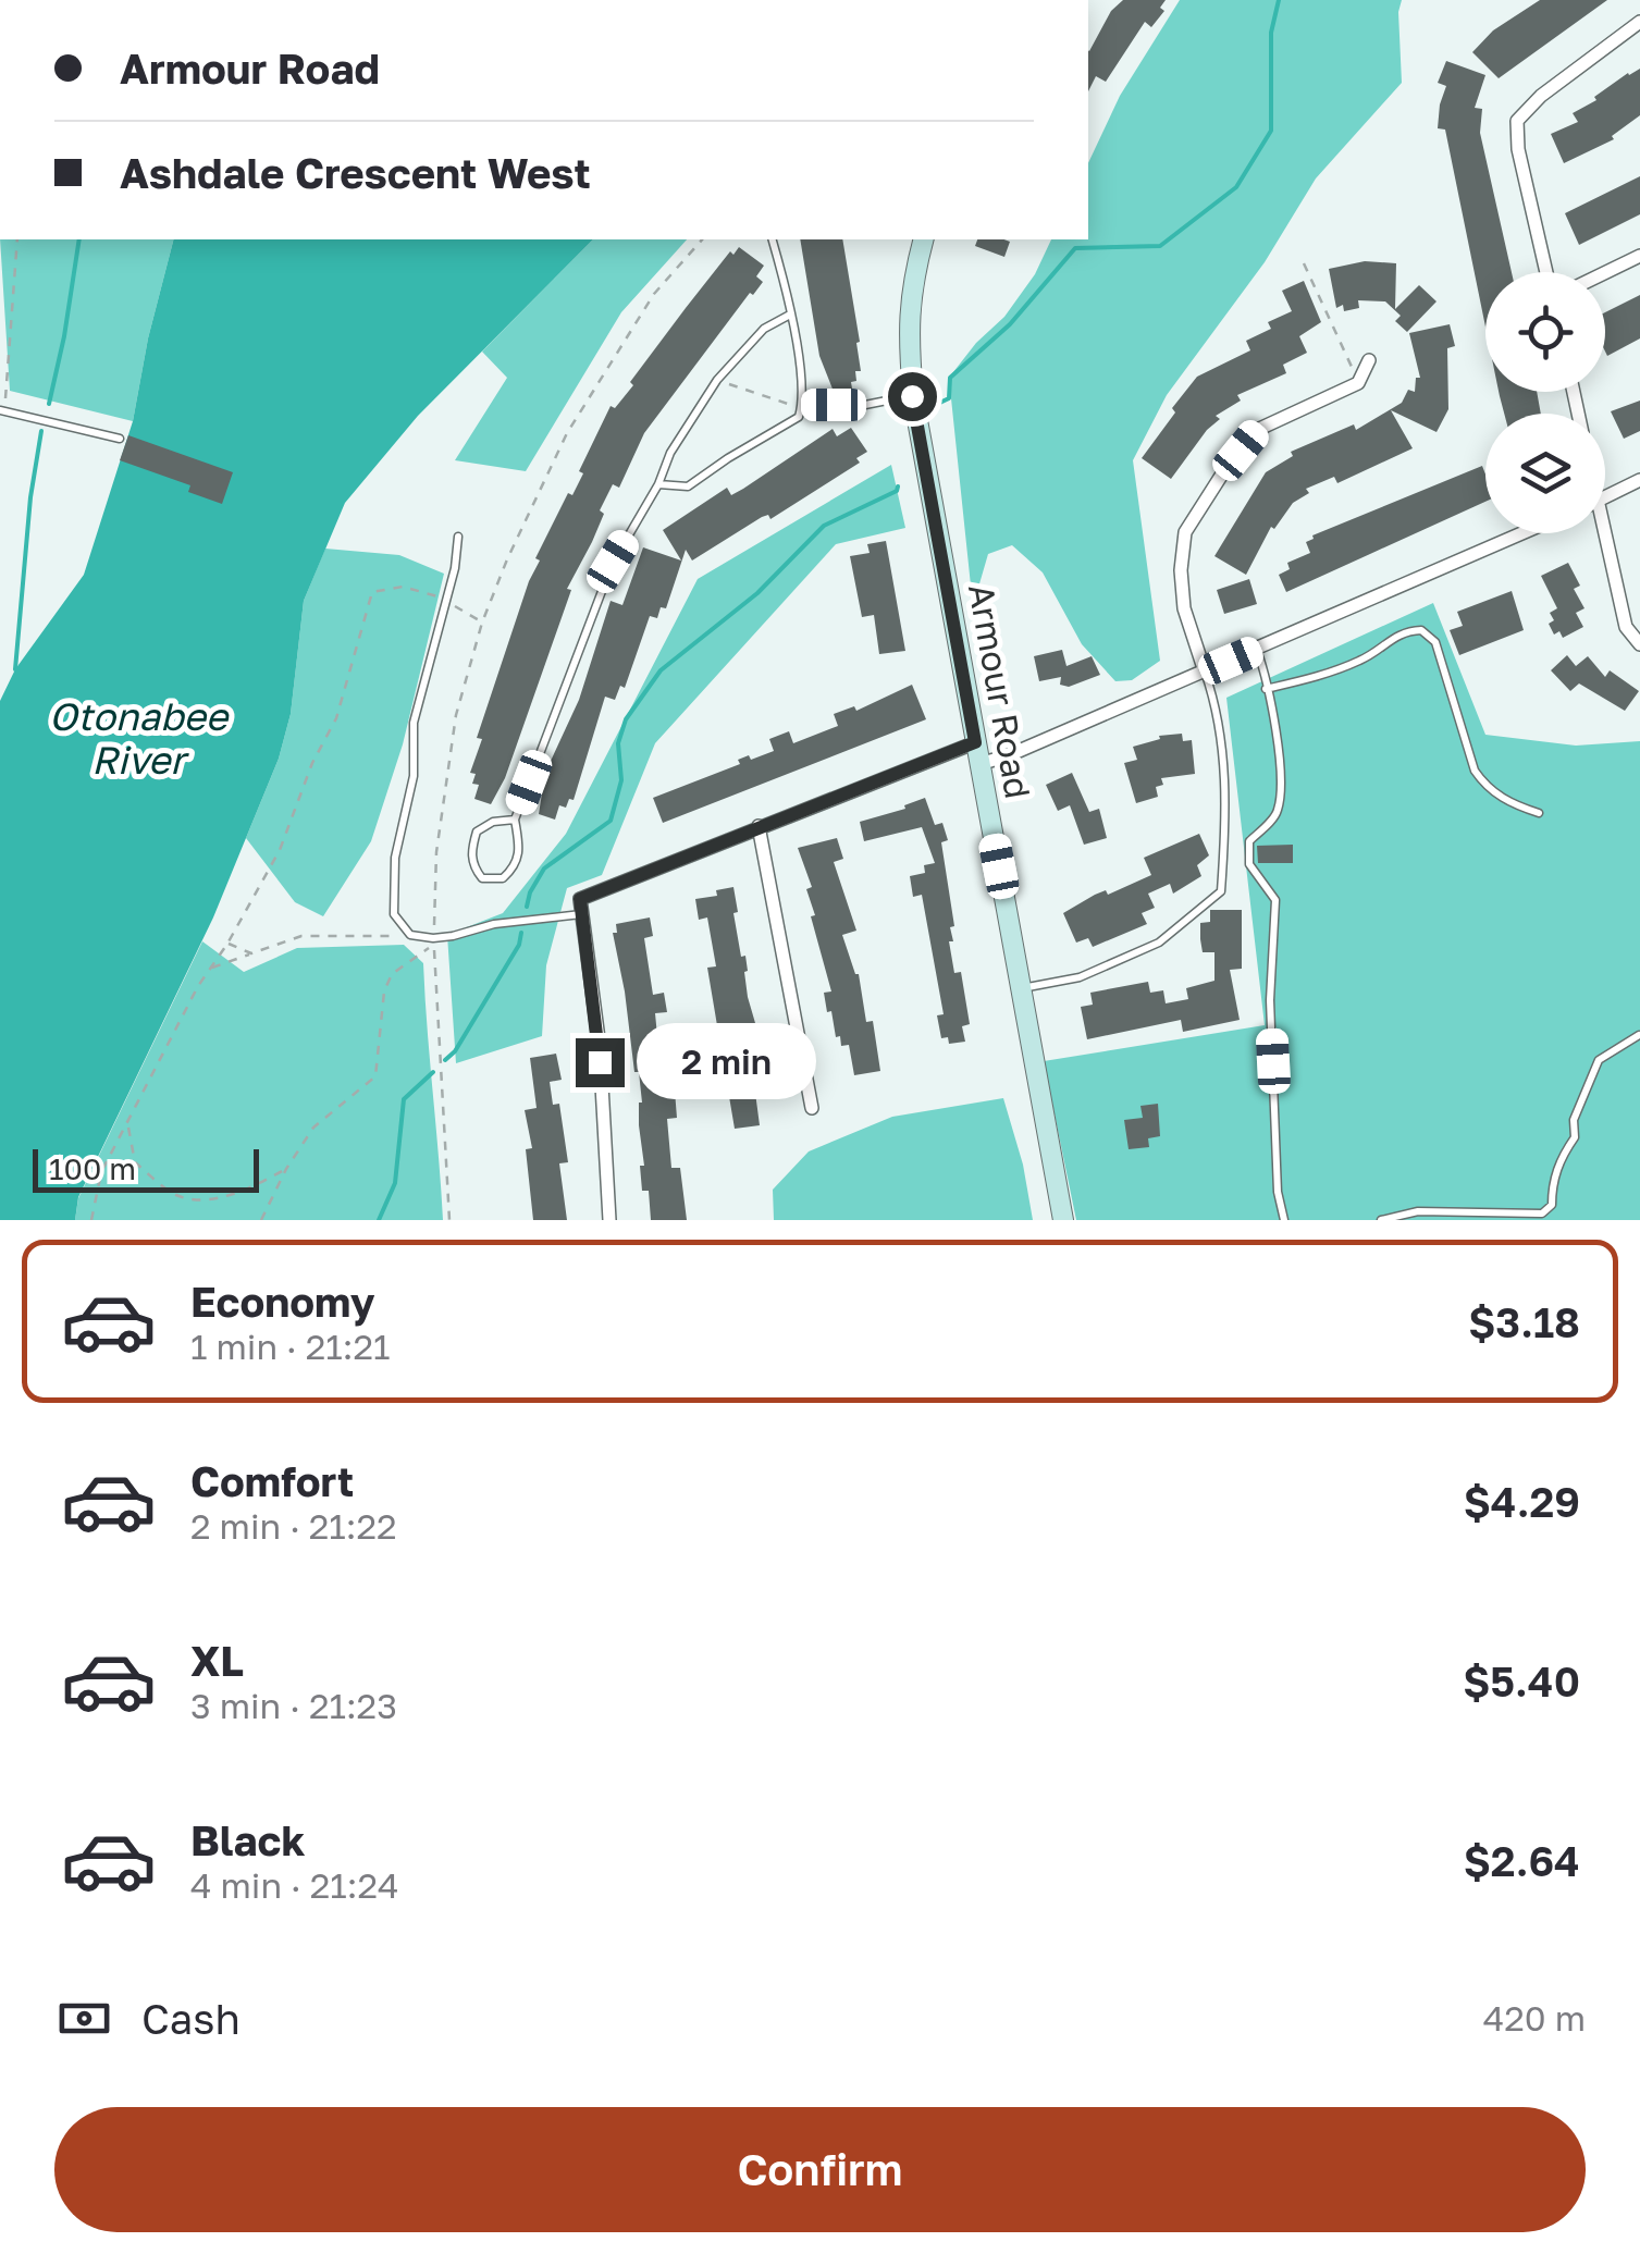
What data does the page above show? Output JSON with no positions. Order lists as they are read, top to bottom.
{
  "streets": {
    "main road": ["Armour Road"]
  },
  "water": ["Otonabee River"],
  "scale_bar": "100 m",
  "page": {
    "banner": ["Armour Road", "Ashdale Crescent West"],
    "bubble": "2 min",
    "scale": "100 m",
    "list": [
      {
        "name": "Economy",
        "note": "1 min · 21:21",
        "value": "$3.18"
      },
      {
        "name": "Comfort",
        "note": "2 min · 21:22",
        "value": "$4.29"
      },
      {
        "name": "XL",
        "note": "3 min · 21:23",
        "value": "$5.40"
      },
      {
        "name": "Black",
        "note": "4 min · 21:24",
        "value": "$2.64"
      }
    ],
    "pay": ["Cash", "420 m"],
    "buttons": "Confirm"
  }
}
